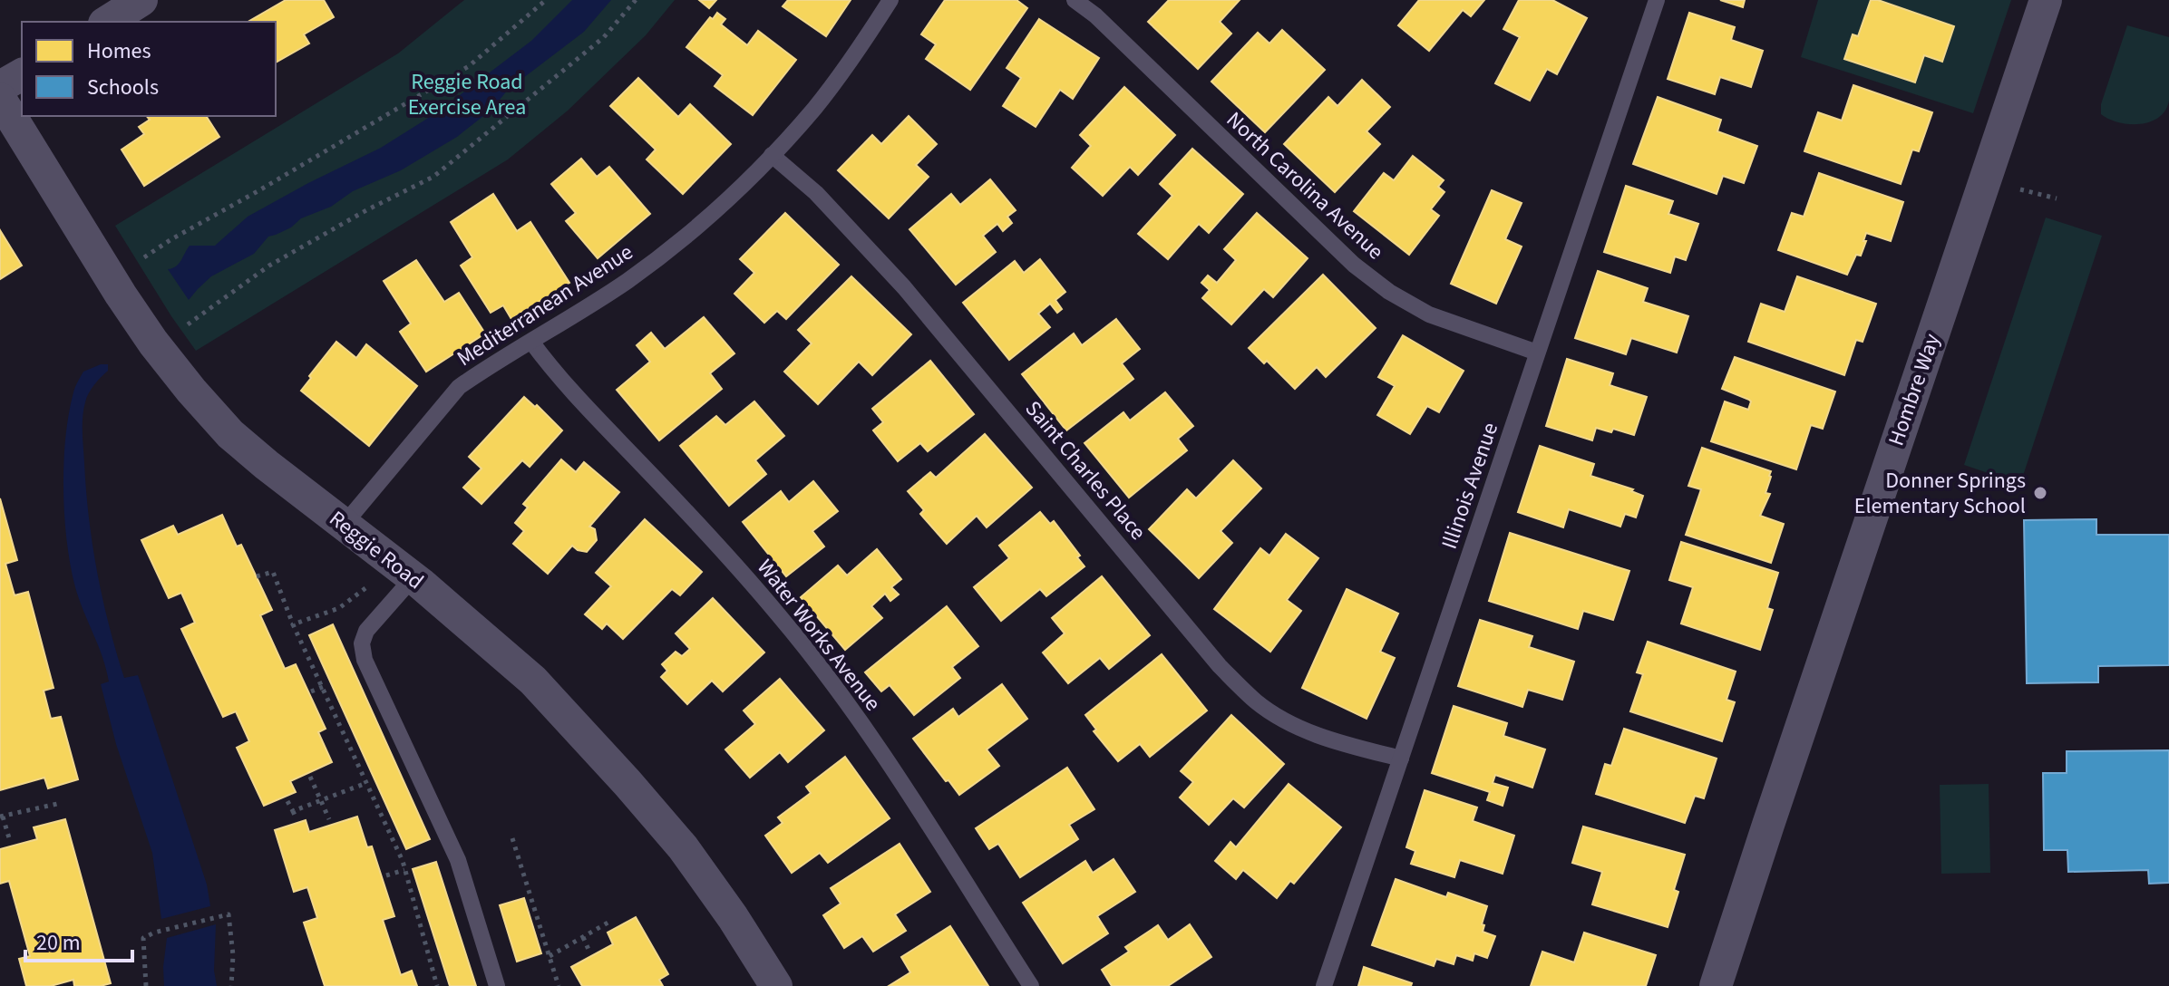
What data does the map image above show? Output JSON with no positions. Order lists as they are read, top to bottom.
{
  "streets": {
    "street": ["Hombre Way", "Reggie Road"],
    "lane": [
      "North Carolina Avenue",
      "Mediterranean Avenue",
      "Saint Charles Place",
      "Illinois Avenue",
      "Water Works Avenue"
    ]
  },
  "crossings": [
    ["North Carolina Avenue", "Illinois Avenue"],
    ["Mediterranean Avenue", "Saint Charles Place"],
    ["Mediterranean Avenue", "Reggie Road"],
    ["Mediterranean Avenue", "Water Works Avenue"],
    ["Saint Charles Place", "Illinois Avenue"]
  ],
  "parks": ["Reggie Road Exercise Area"],
  "places": ["Donner Springs Elementary School"],
  "legend": ["Homes", "Schools"],
  "scale_bar": "20 m"
}
